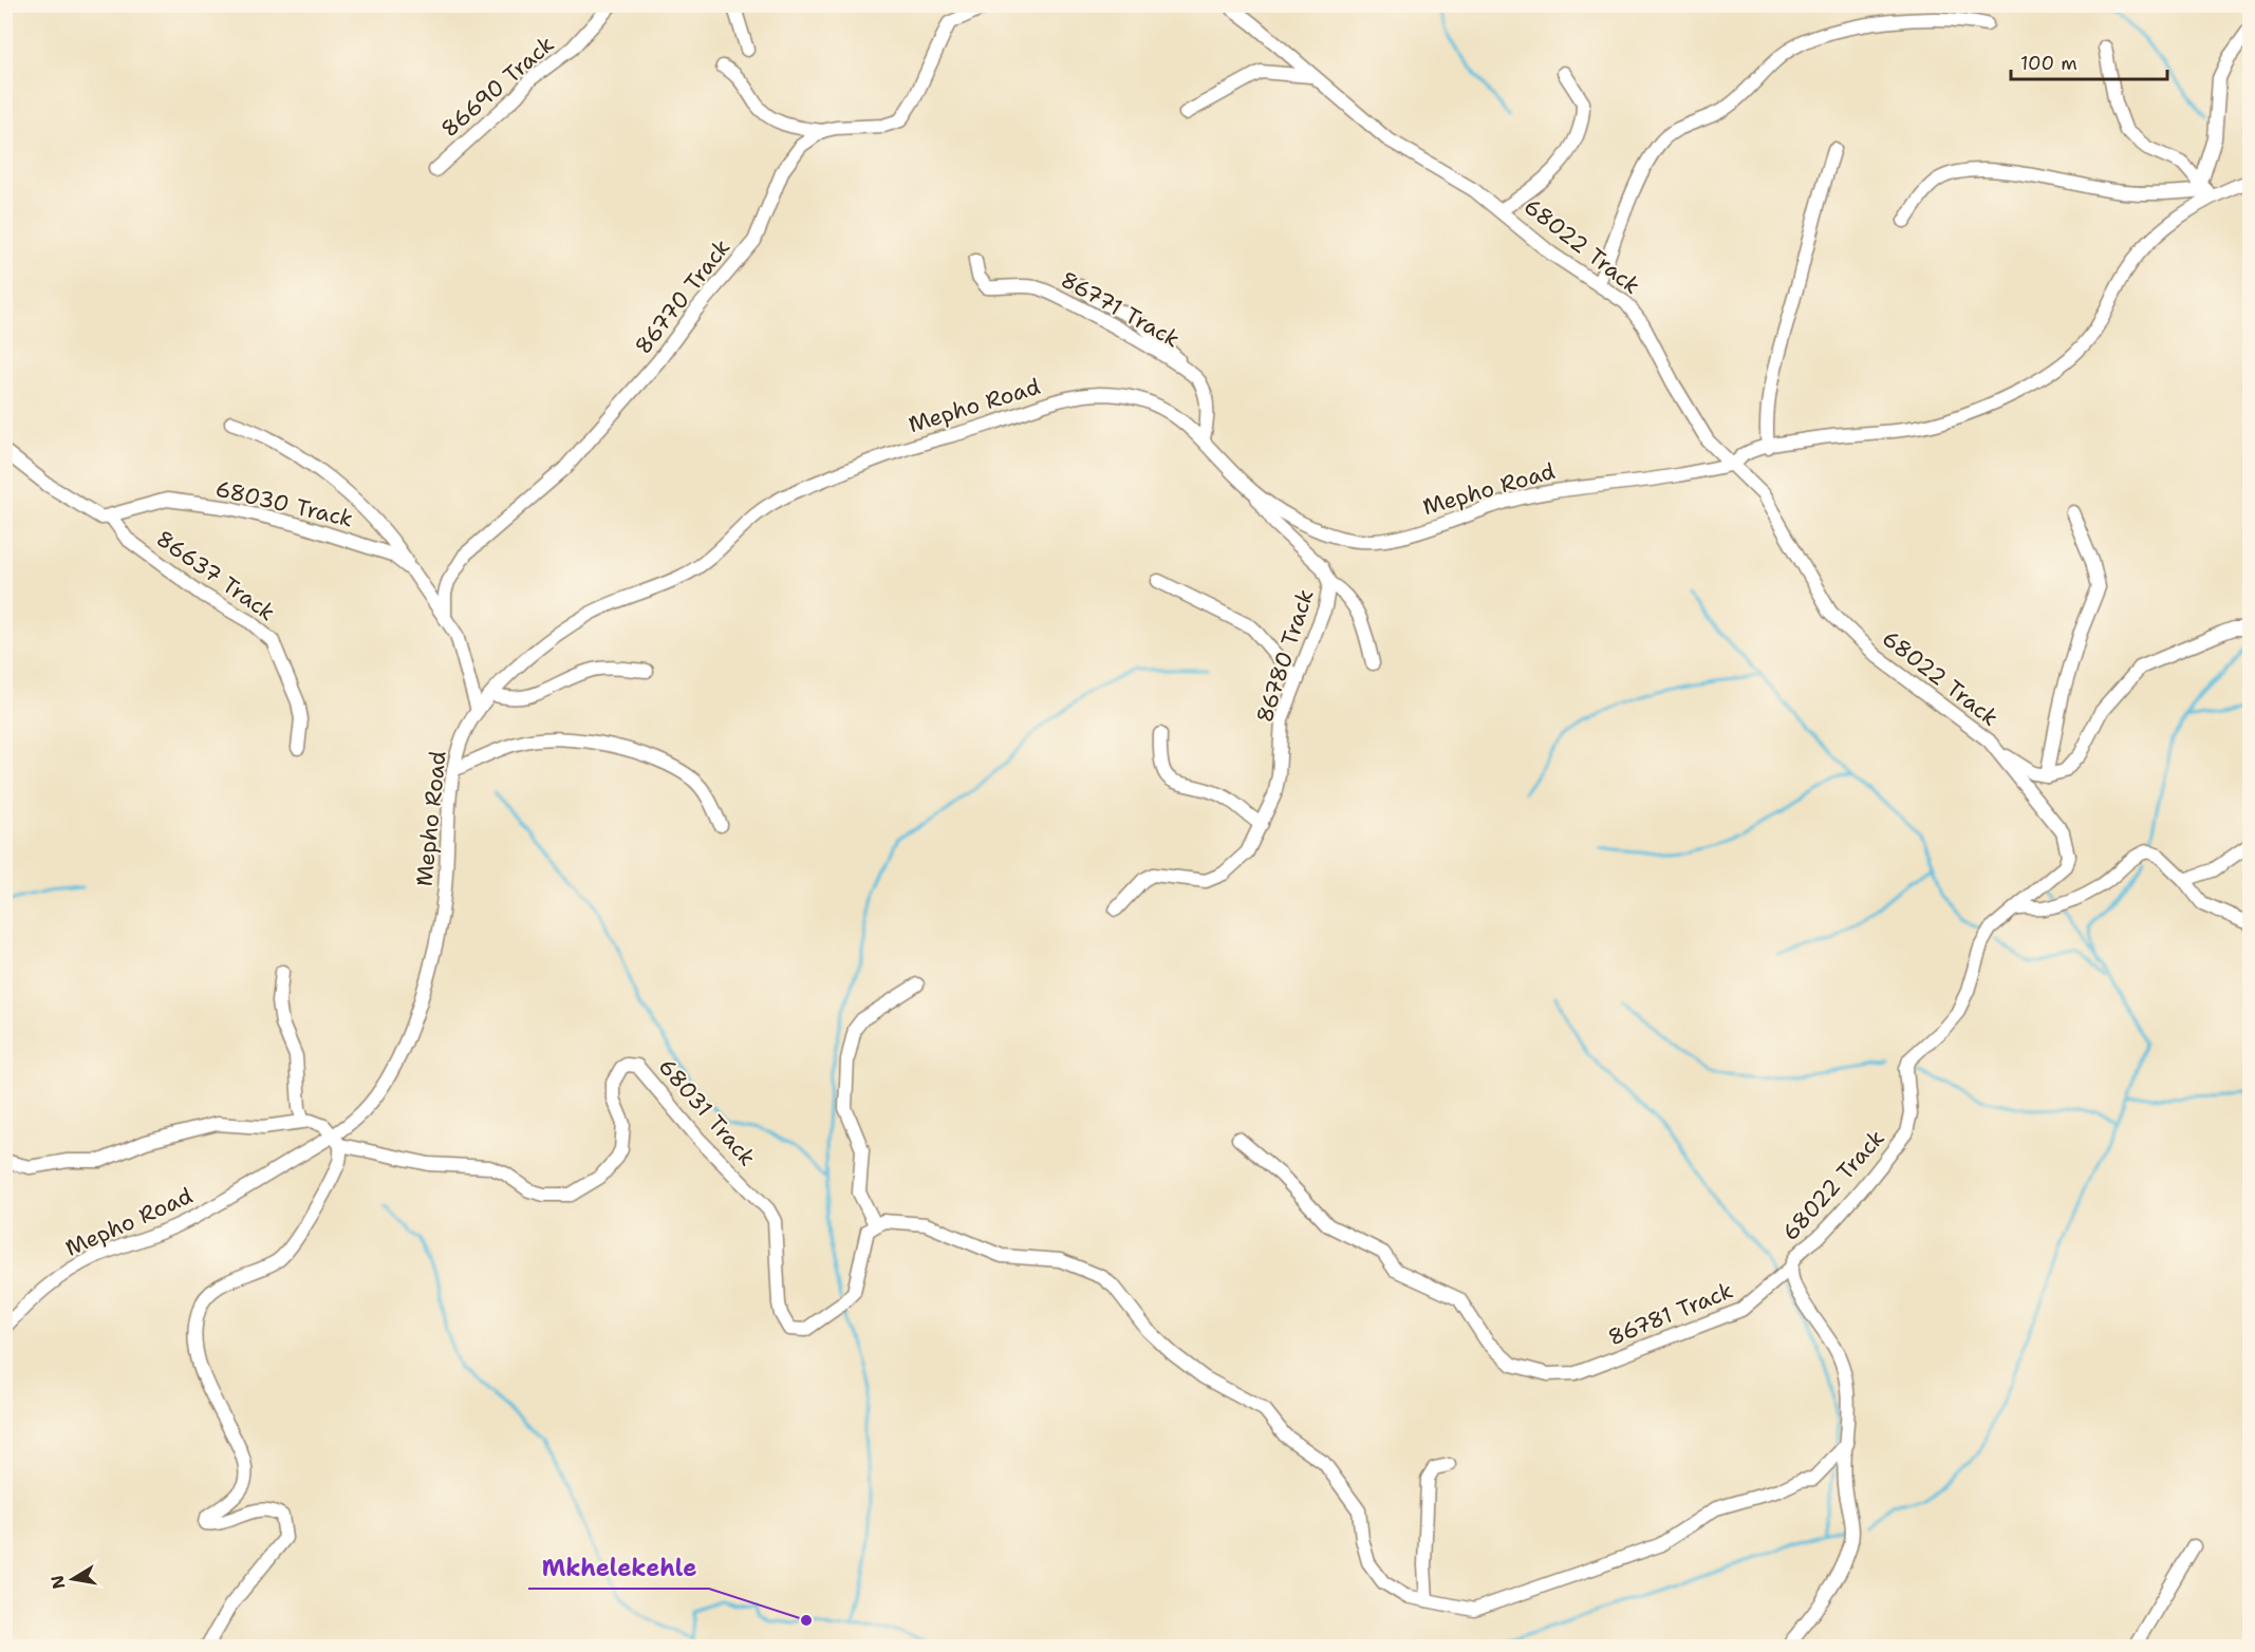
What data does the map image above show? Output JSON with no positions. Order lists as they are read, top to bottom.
{
  "streets": {
    "street": [
      "86690 Track",
      "68022 Track",
      "86770 Track",
      "86771 Track",
      "Mepho Road",
      "68030 Track",
      "86637 Track",
      "86780 Track",
      "68031 Track",
      "86781 Track"
    ]
  },
  "crossings": [
    ["68022 Track", "Mepho Road"],
    ["68022 Track", "86781 Track"],
    ["86770 Track", "68030 Track"],
    ["86771 Track", "Mepho Road"],
    ["Mepho Road", "68030 Track"],
    ["Mepho Road", "86780 Track"],
    ["Mepho Road", "68031 Track"],
    ["68030 Track", "86637 Track"]
  ],
  "places": ["Mkhelekehle"],
  "scale_bar": "100 m",
  "north": "left"
}
